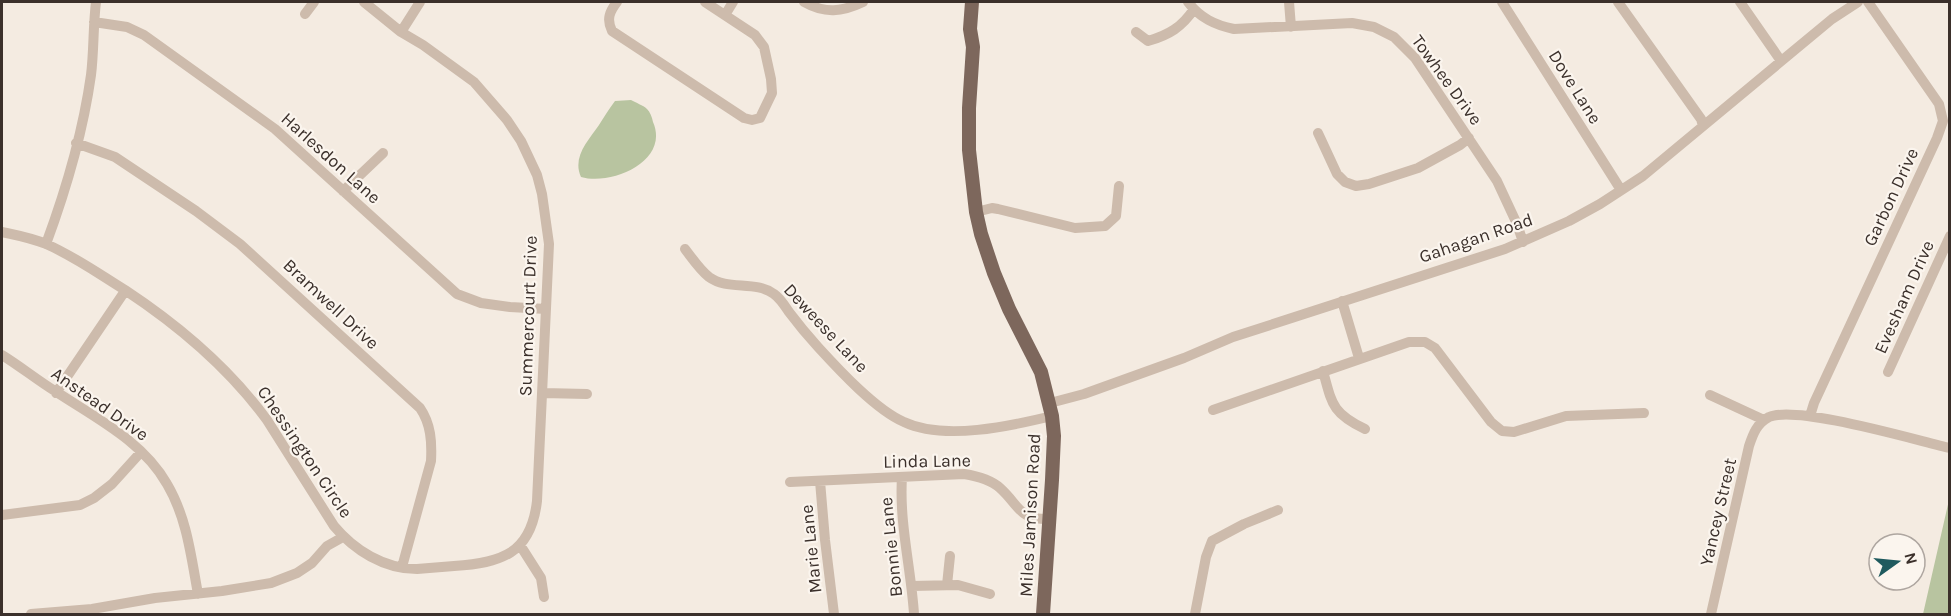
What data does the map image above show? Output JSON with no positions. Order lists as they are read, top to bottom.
{
  "streets": {
    "main road": ["Miles Jamison Road"],
    "street": [
      "Towhee Drive",
      "Dove Lane",
      "Harlesdon Lane",
      "Garbon Drive",
      "Gahagan Road",
      "Evesham Drive",
      "Bramwell Drive",
      "Summercourt Drive",
      "Deweese Lane",
      "Anstead Drive",
      "Chessington Circle",
      "Linda Lane",
      "Yancey Street",
      "Bonnie Lane",
      "Marie Lane"
    ]
  },
  "crossings": [
    ["Towhee Drive", "Gahagan Road"],
    ["Dove Lane", "Gahagan Road"],
    ["Harlesdon Lane", "Summercourt Drive"],
    ["Gahagan Road", "Deweese Lane"],
    ["Gahagan Road", "Miles Jamison Road"],
    ["Bramwell Drive", "Chessington Circle"],
    ["Deweese Lane", "Miles Jamison Road"],
    ["Anstead Drive", "Chessington Circle"],
    ["Linda Lane", "Miles Jamison Road"],
    ["Linda Lane", "Bonnie Lane"],
    ["Linda Lane", "Marie Lane"]
  ],
  "north": "right"
}
